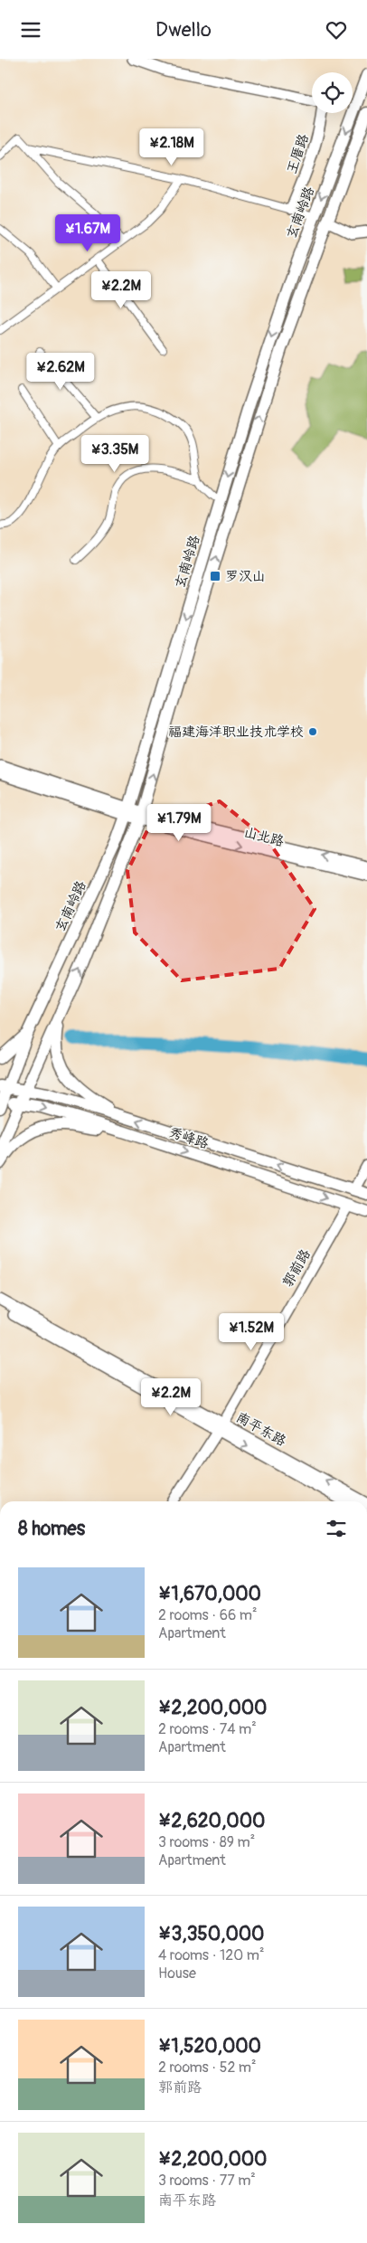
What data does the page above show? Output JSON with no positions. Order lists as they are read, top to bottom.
{
  "streets": {
    "main road": [
      "王厝路",
      "玄南岭路",
      "山北路",
      "秀峰路",
      "郭前路",
      "南平东路"
    ]
  },
  "crossings": [
    ["玄南岭路", "山北路"],
    ["玄南岭路", "秀峰路"],
    ["秀峰路", "郭前路"],
    ["郭前路", "南平东路"]
  ],
  "places": {
    "transit": ["罗汉山"],
    "other": ["福建海洋职业技术学校"]
  },
  "page": {
    "header": "Dwello",
    "price": [
      "¥2.18M",
      "¥1.67M",
      "¥2.2M",
      "¥2.62M",
      "¥3.35M",
      "¥1.79M",
      "¥1.52M",
      "¥2.2M"
    ],
    "heading": "8 homes",
    "list": [
      {
        "name": "¥1,670,000",
        "note": "2 rooms · 66 m² · Apartment"
      },
      {
        "name": "¥2,200,000",
        "note": "2 rooms · 74 m² · Apartment"
      },
      {
        "name": "¥2,620,000",
        "note": "3 rooms · 89 m² · Apartment"
      },
      {
        "name": "¥3,350,000",
        "note": "4 rooms · 120 m² · House"
      },
      {
        "name": "¥1,520,000",
        "note": "2 rooms · 52 m² · 郭前路"
      },
      {
        "name": "¥2,200,000",
        "note": "3 rooms · 77 m² · 南平东路"
      }
    ]
  }
}
